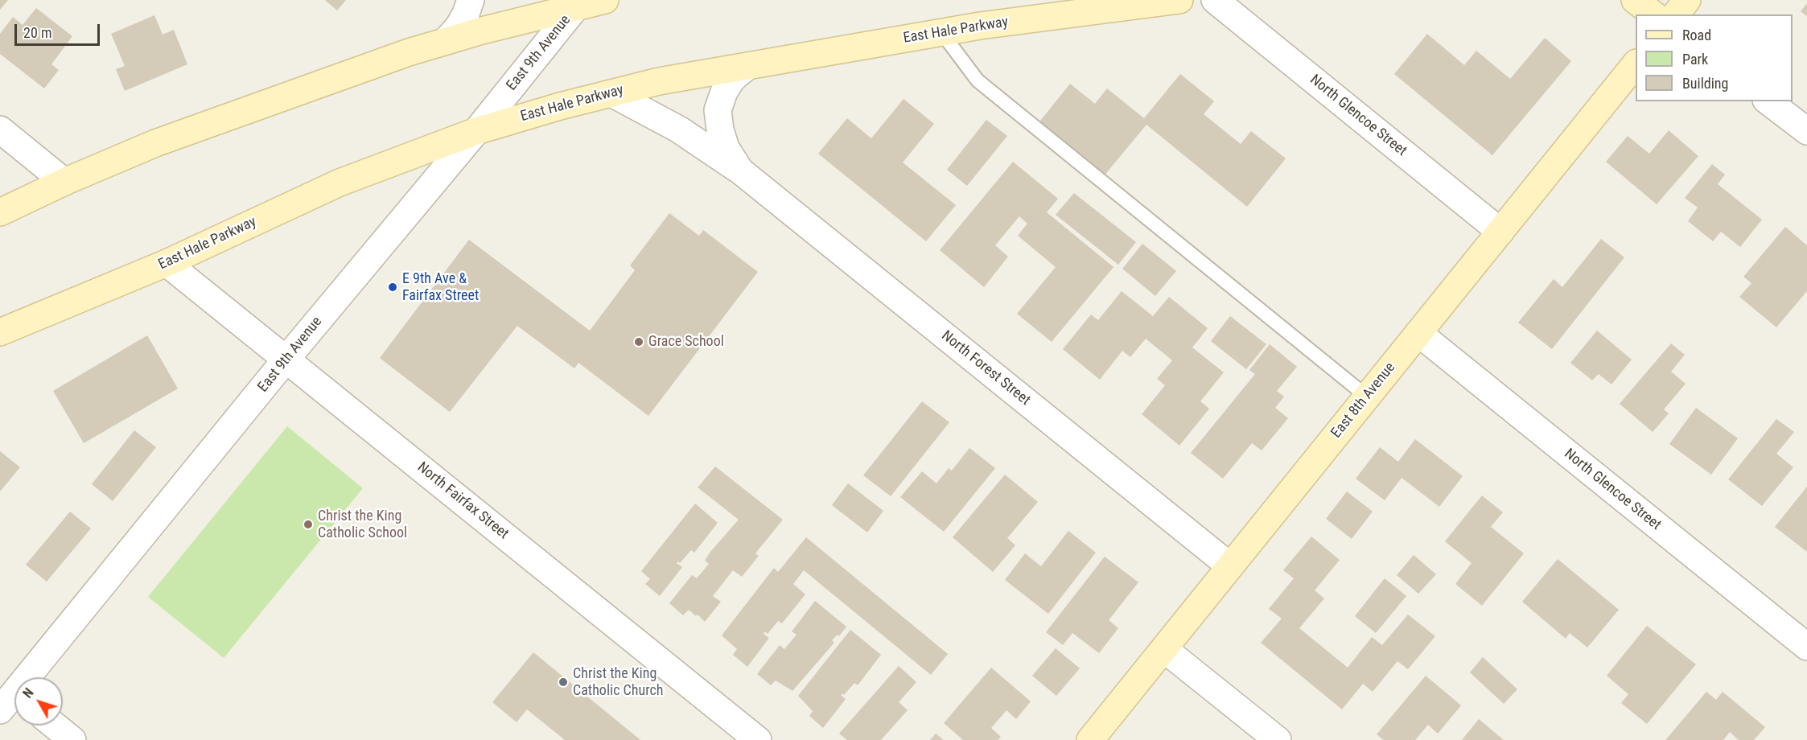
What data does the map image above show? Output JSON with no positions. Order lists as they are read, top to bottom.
{
  "streets": {
    "street": [
      "East Hale Parkway",
      "East 9th Avenue",
      "North Glencoe Street",
      "North Forest Street",
      "East 8th Avenue",
      "North Fairfax Street"
    ]
  },
  "crossings": [
    ["East Hale Parkway", "East 9th Avenue"],
    ["East Hale Parkway", "North Forest Street"],
    ["East Hale Parkway", "North Fairfax Street"],
    ["East 9th Avenue", "North Fairfax Street"],
    ["North Glencoe Street", "East 8th Avenue"],
    ["North Forest Street", "East 8th Avenue"]
  ],
  "places": [
    "E 9th Ave & Fairfax Street",
    "Grace School",
    "Christ the King Catholic School",
    "Christ the King Catholic Church"
  ],
  "legend": ["Road", "Park", "Building"],
  "scale_bar": "20 m",
  "north": "top left"
}
